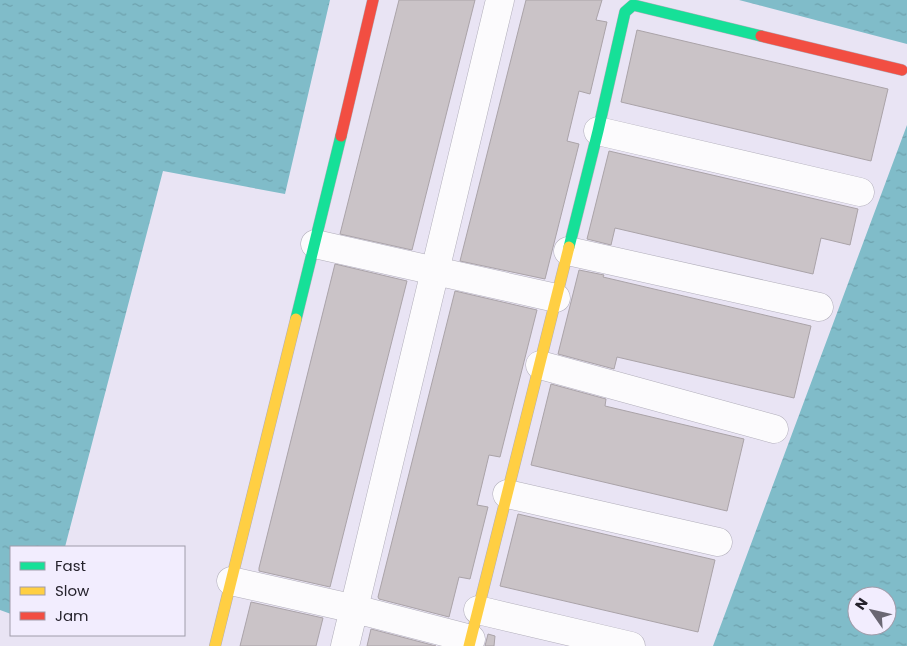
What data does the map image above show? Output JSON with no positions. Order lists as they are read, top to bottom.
{
  "legend": ["Fast", "Slow", "Jam"],
  "north": "top left"
}
